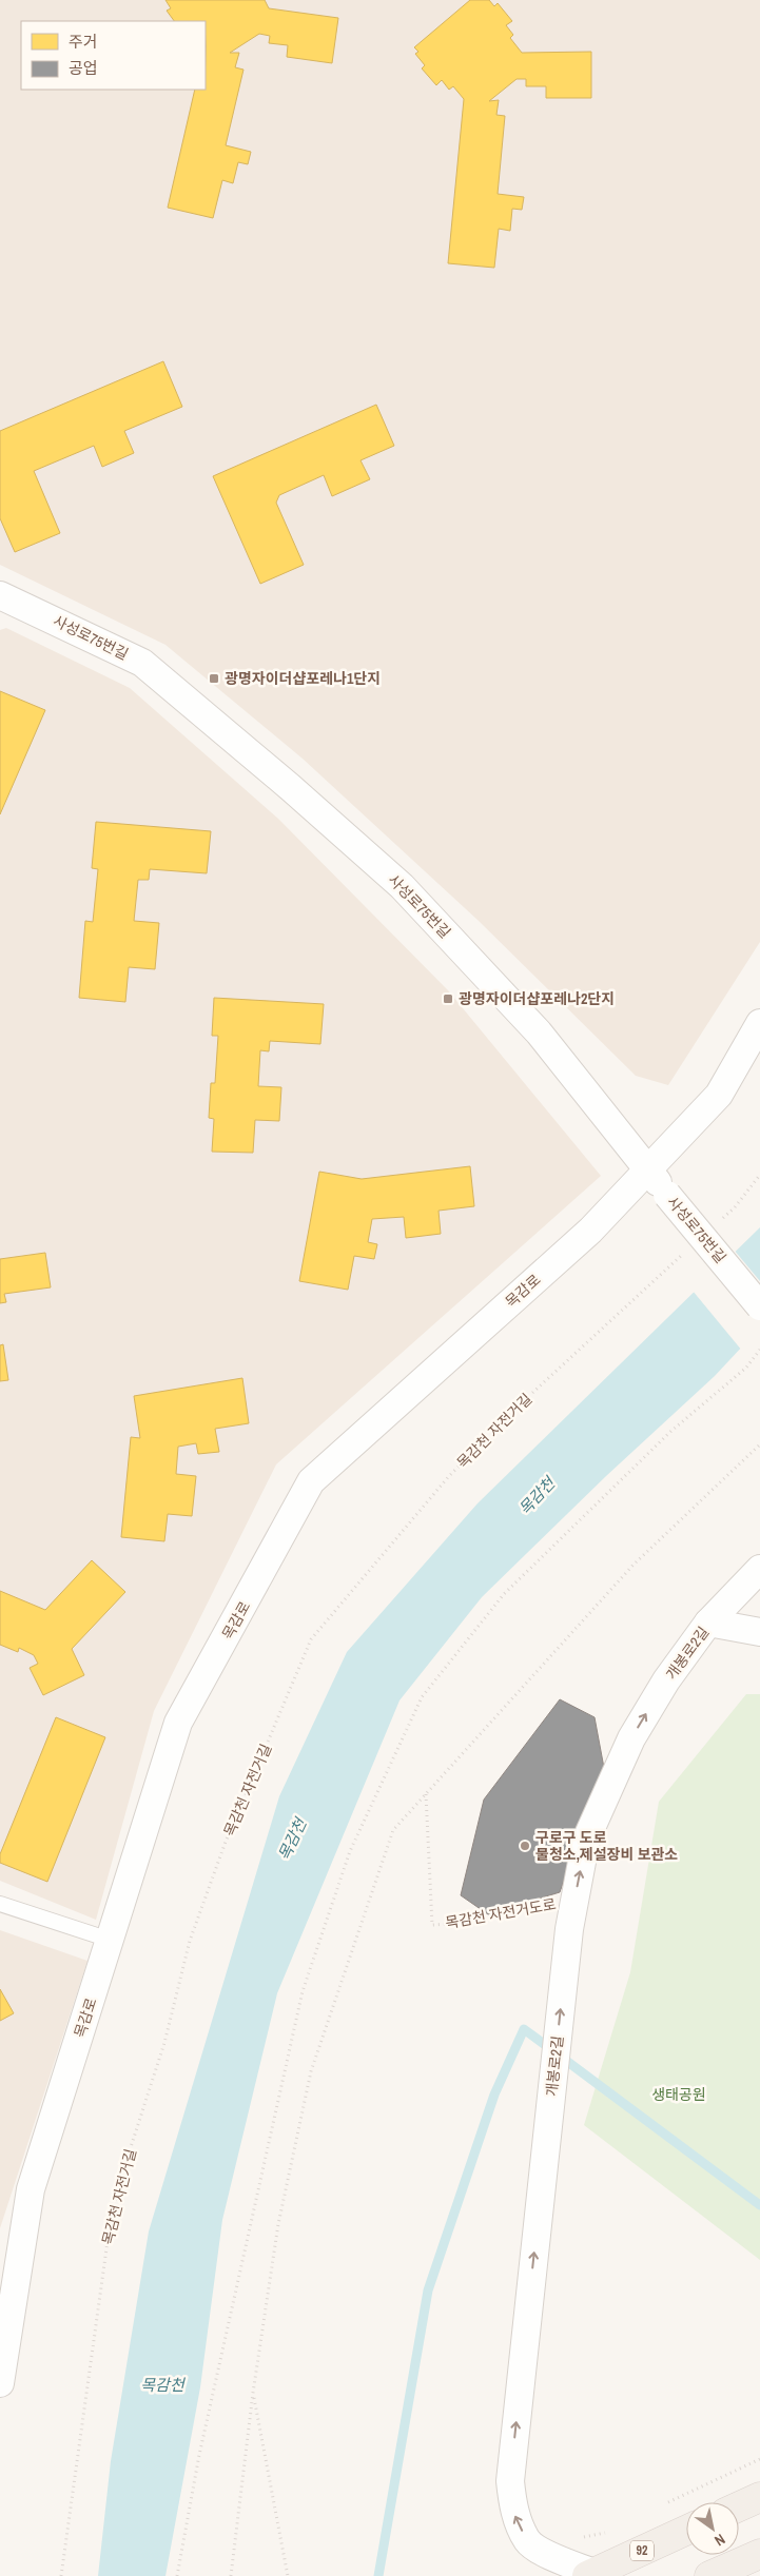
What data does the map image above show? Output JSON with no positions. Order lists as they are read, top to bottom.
{
  "streets": {
    "main road": ["92"],
    "street": ["사성로75번길", "목감로", "개봉로2길"],
    "path": ["목감천 자전거길", "목감천 자전거도로"]
  },
  "crossings": [
    ["사성로75번길", "목감로"],
    ["개봉로2길", "목감천 자전거도로"],
    ["개봉로2길", "92"]
  ],
  "one_way": ["개봉로2길"],
  "water": ["목감천"],
  "parks": ["생태공원"],
  "places": {
    "transit": ["광명자이더샵포레나1단지", "광명자이더샵포레나2단지"],
    "other": ["구로구 도로 물청소,제설장비 보관소"]
  },
  "legend": ["주거", "공업"],
  "north": "bottom right"
}
